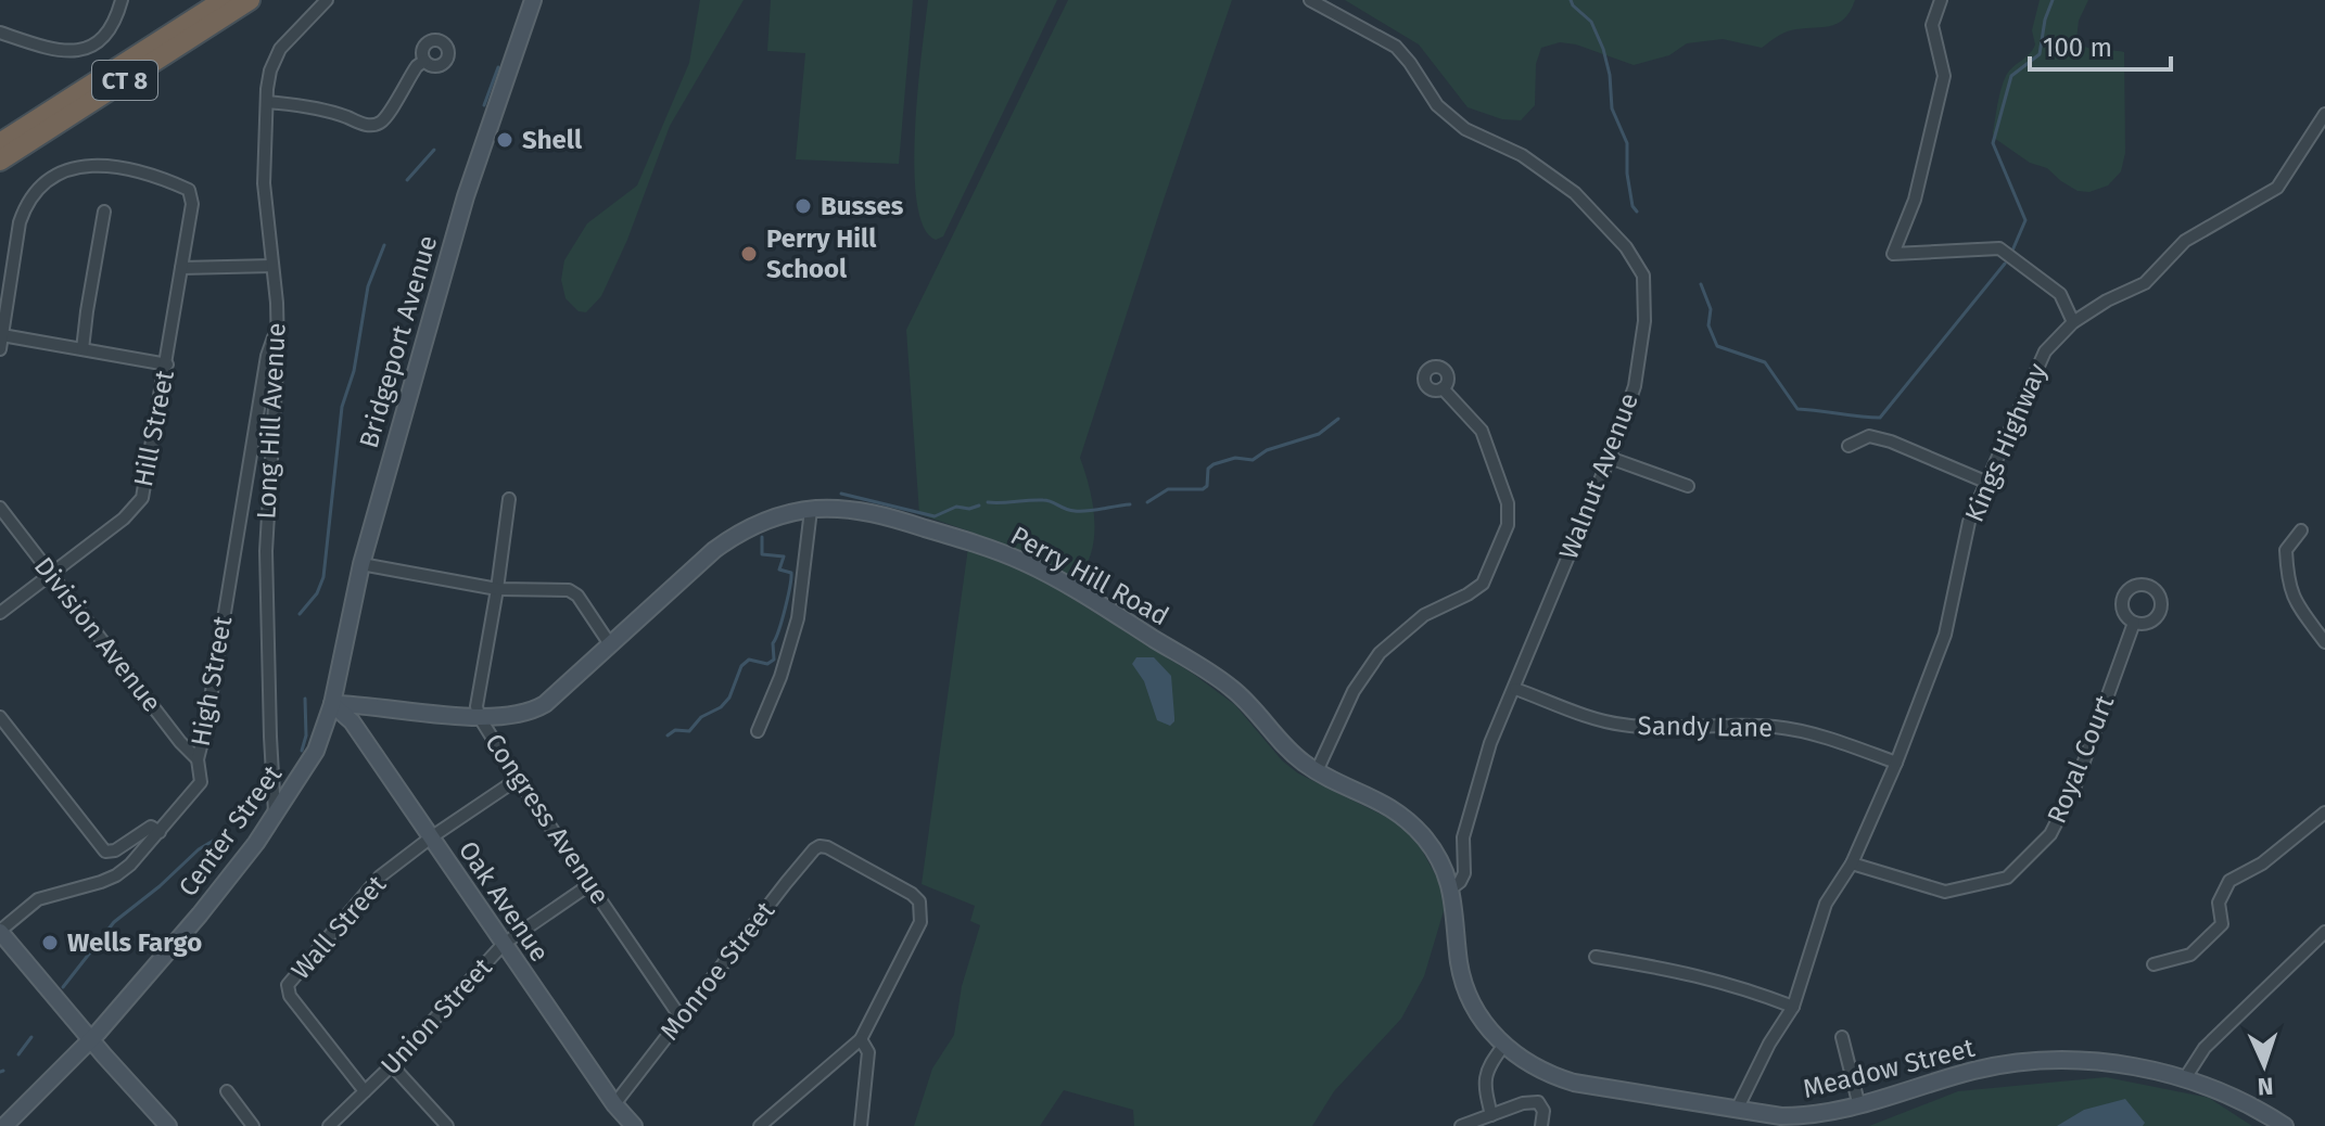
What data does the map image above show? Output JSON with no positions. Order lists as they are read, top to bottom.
{
  "streets": {
    "highway": ["CT 8"],
    "street": [
      "Bridgeport Avenue",
      "Long Hill Avenue",
      "Hill Street",
      "Kings Highway",
      "Walnut Avenue",
      "Perry Hill Road",
      "Division Avenue",
      "High Street",
      "Sandy Lane",
      "Royal Court",
      "Congress Avenue",
      "Center Street",
      "Oak Avenue",
      "Wall Street",
      "Monroe Street",
      "Union Street",
      "Meadow Street"
    ]
  },
  "crossings": [
    ["Bridgeport Avenue", "Perry Hill Road"],
    ["Bridgeport Avenue", "Center Street"],
    ["Bridgeport Avenue", "Oak Avenue"],
    ["Long Hill Avenue", "High Street"],
    ["Long Hill Avenue", "Center Street"],
    ["Hill Street", "Division Avenue"],
    ["Kings Highway", "Sandy Lane"],
    ["Kings Highway", "Royal Court"],
    ["Kings Highway", "Meadow Street"],
    ["Walnut Avenue", "Perry Hill Road"],
    ["Walnut Avenue", "Sandy Lane"],
    ["Perry Hill Road", "Congress Avenue"],
    ["Perry Hill Road", "Center Street"],
    ["Perry Hill Road", "Oak Avenue"],
    ["Perry Hill Road", "Meadow Street"],
    ["Division Avenue", "High Street"],
    ["Congress Avenue", "Wall Street"],
    ["Congress Avenue", "Monroe Street"],
    ["Congress Avenue", "Union Street"],
    ["Center Street", "Oak Avenue"],
    ["Oak Avenue", "Wall Street"],
    ["Oak Avenue", "Monroe Street"],
    ["Oak Avenue", "Union Street"],
    ["Wall Street", "Union Street"]
  ],
  "places": [
    "Shell",
    "Busses",
    "Perry Hill School",
    "Wells Fargo"
  ],
  "scale_bar": "100 m",
  "north": "bottom"
}
